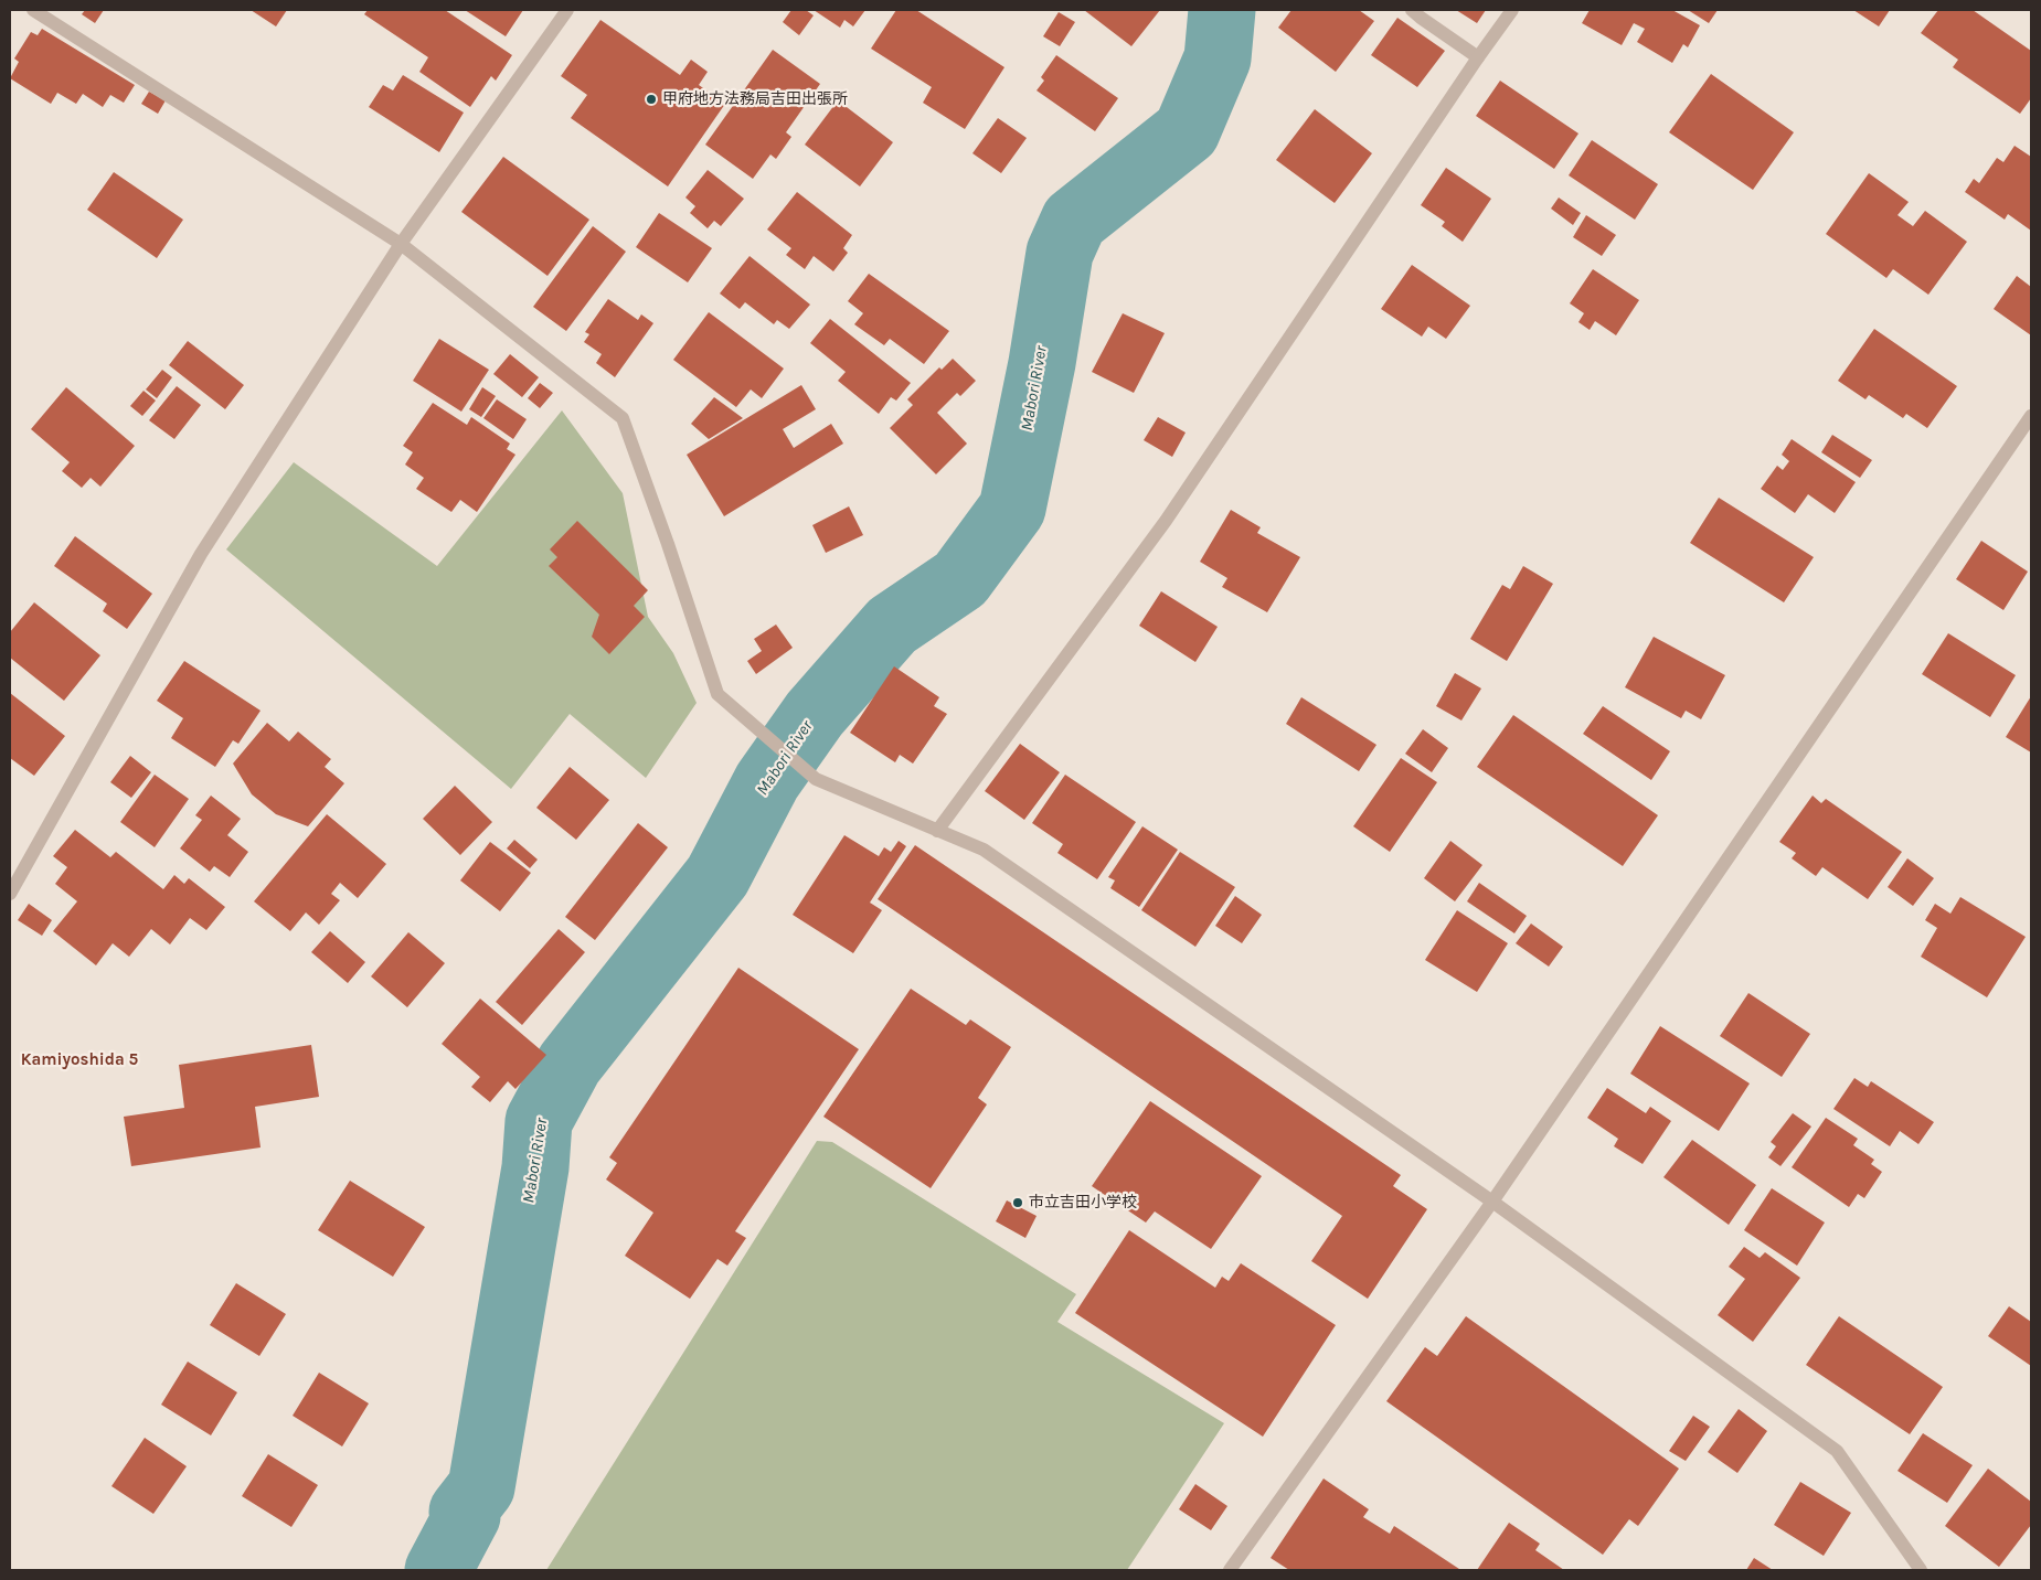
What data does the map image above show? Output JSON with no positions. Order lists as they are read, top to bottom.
{
  "districts": ["Kamiyoshida 5"],
  "water": ["Mabori River"],
  "places": ["甲府地方法務局吉田出張所", "市立吉田小学校"]
}
